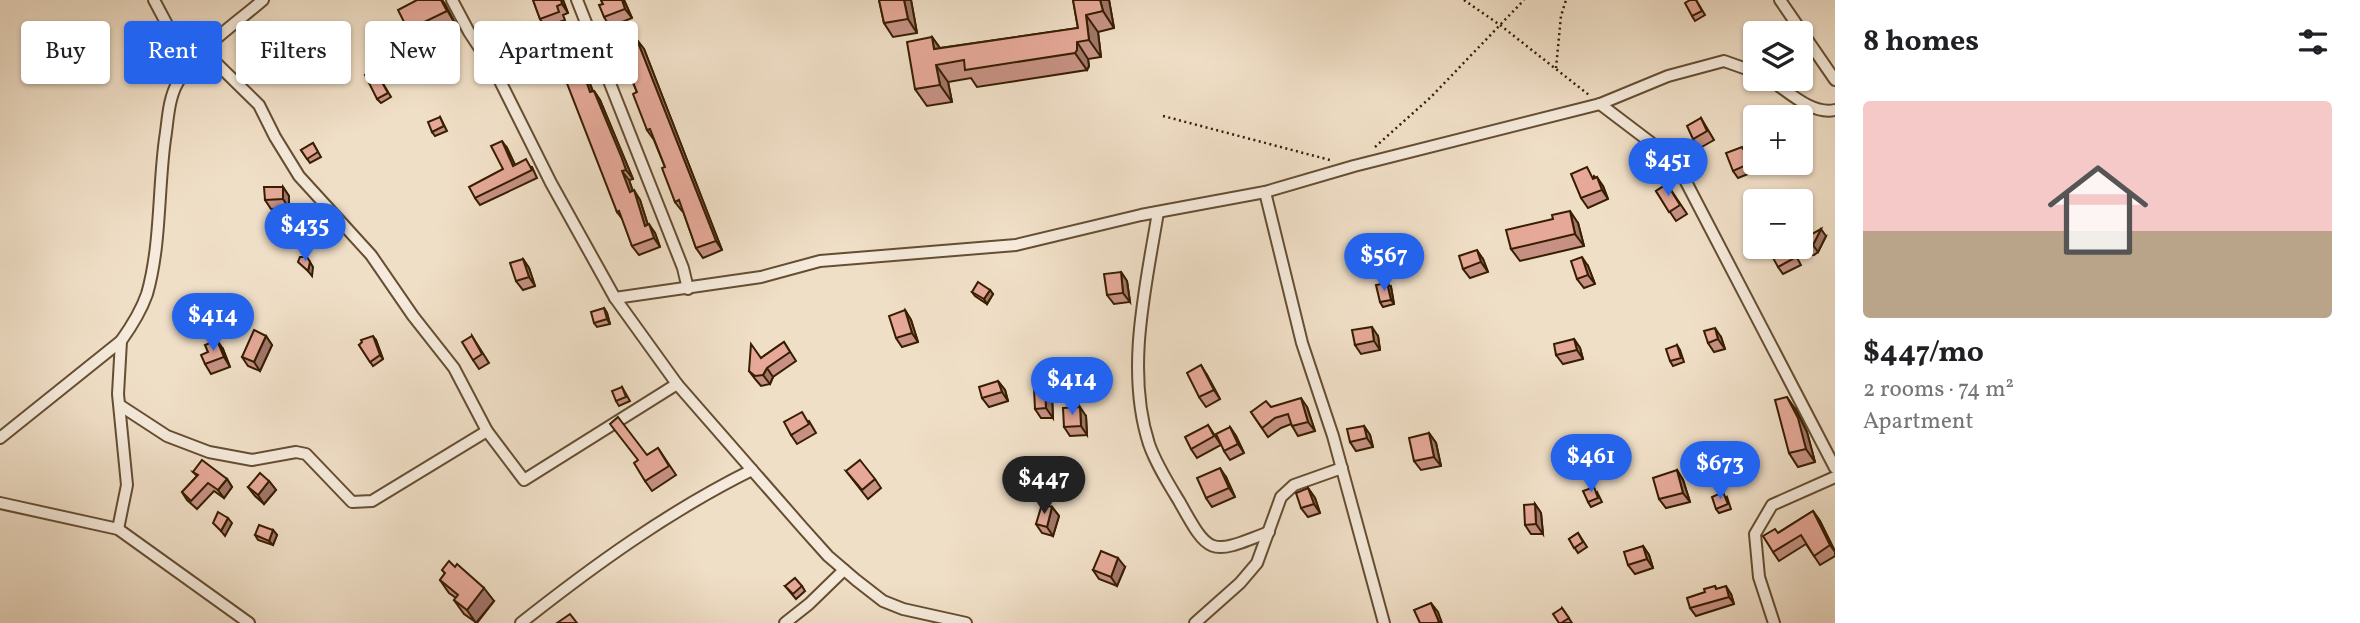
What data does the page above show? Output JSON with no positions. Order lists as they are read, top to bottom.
{
  "page": {
    "heading": "8 homes",
    "map_buttons": ["+", "−"],
    "chip": [
      "Buy",
      "Rent",
      "Filters",
      "New",
      "Apartment"
    ],
    "list": [
      {
        "name": "$447/mo",
        "note": "2 rooms · 74 m² · Apartment"
      }
    ],
    "price": [
      "$451",
      "$435",
      "$567",
      "$414",
      "$414",
      "$461",
      "$673",
      "$447"
    ]
  }
}
